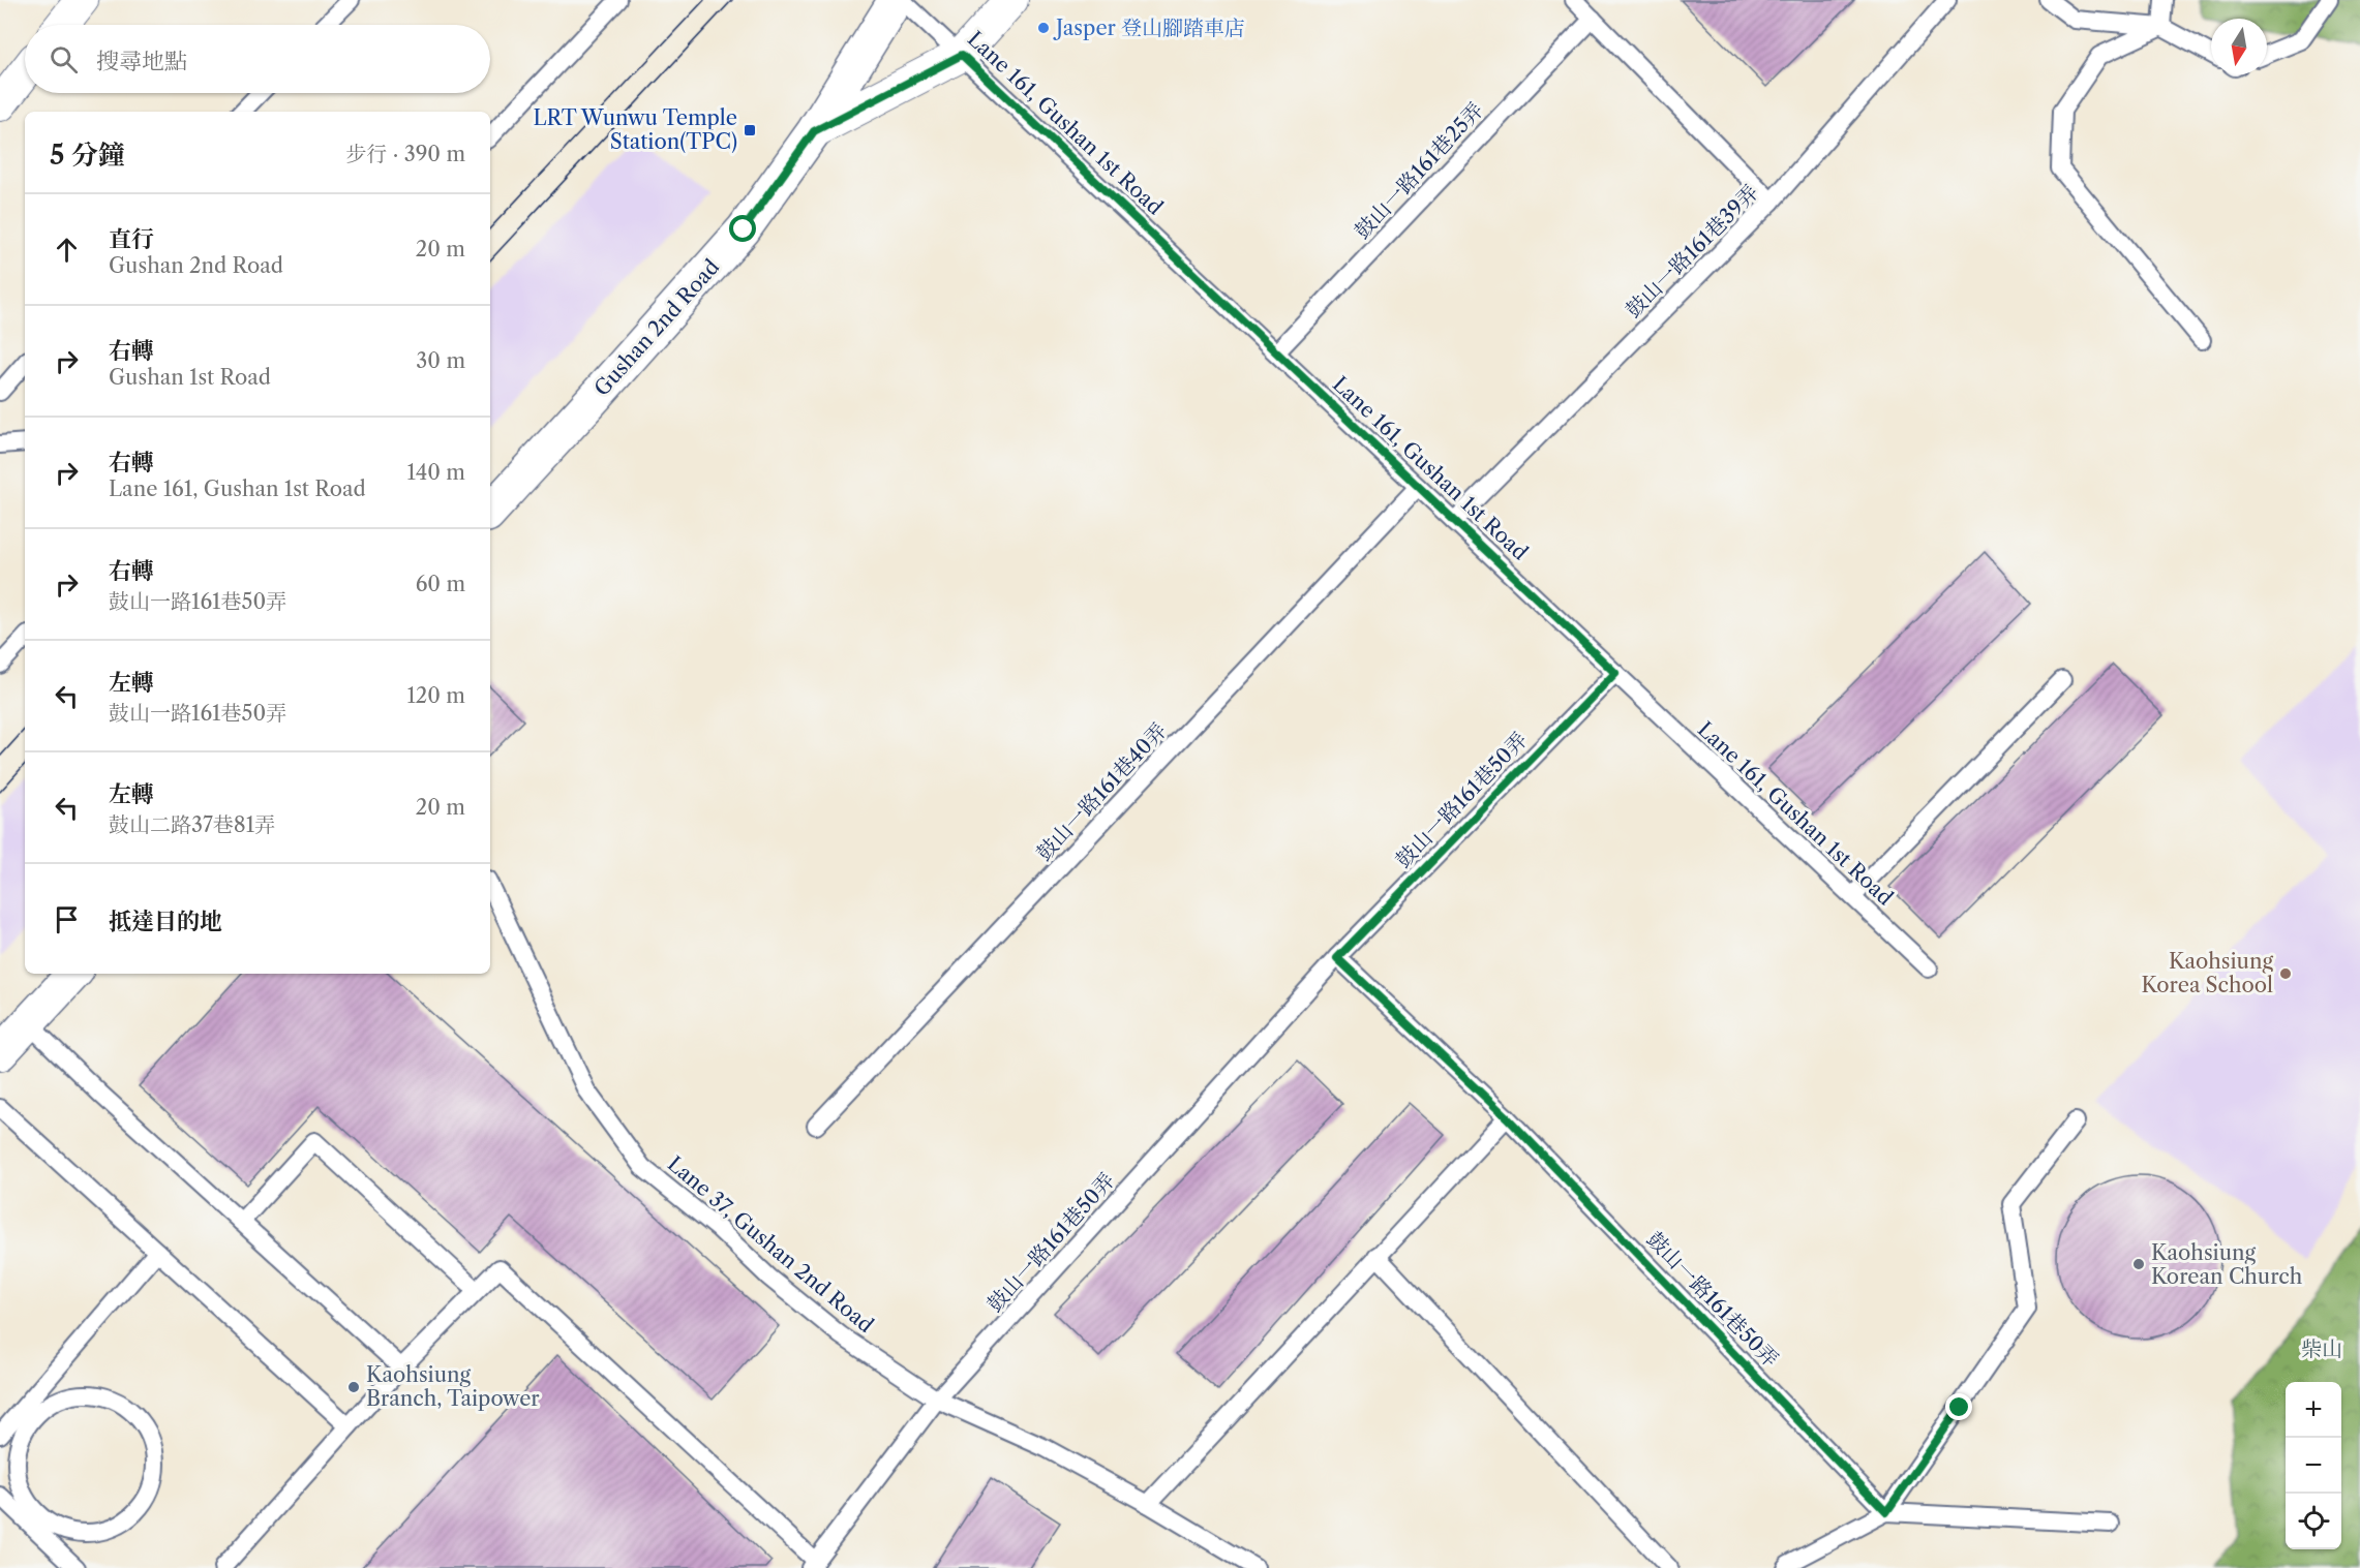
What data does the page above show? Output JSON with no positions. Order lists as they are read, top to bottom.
{
  "streets": {
    "street": ["Gushan 2nd Road"],
    "lane": [
      "Lane 161, Gushan 1st Road",
      "鼓山一路161巷25弄",
      "鼓山一路161巷39弄",
      "鼓山一路161巷40弄",
      "鼓山一路161巷50弄",
      "Lane 37, Gushan 2nd Road"
    ]
  },
  "crossings": [
    ["Lane 161, Gushan 1st Road", "鼓山一路161巷25弄"],
    ["Lane 161, Gushan 1st Road", "鼓山一路161巷39弄"],
    ["Lane 161, Gushan 1st Road", "鼓山一路161巷40弄"],
    ["Lane 161, Gushan 1st Road", "鼓山一路161巷50弄"],
    ["鼓山一路161巷50弄", "Lane 37, Gushan 2nd Road"]
  ],
  "parks": ["柴山"],
  "places": {
    "other": [
      "Jasper 登山腳踏車店",
      "Kaohsiung Korea School",
      "Kaohsiung Korean Church",
      "Kaohsiung Branch, Taipower"
    ],
    "transit": ["LRT Wunwu Temple Station(TPC)"]
  },
  "north": "bottom",
  "page": {
    "search": "搜尋地點",
    "heading": ["5 分鐘", "步行 · 390 m"],
    "list": [
      ["直行", "Gushan 2nd Road", "20 m"],
      ["右轉", "Gushan 1st Road", "30 m"],
      ["右轉", "Lane 161, Gushan 1st Road", "140 m"],
      ["右轉", "鼓山一路161巷50弄", "60 m"],
      ["左轉", "鼓山一路161巷50弄", "120 m"],
      ["左轉", "鼓山二路37巷81弄", "20 m"],
      "抵達目的地"
    ],
    "map_buttons": ["+", "−"]
  }
}
